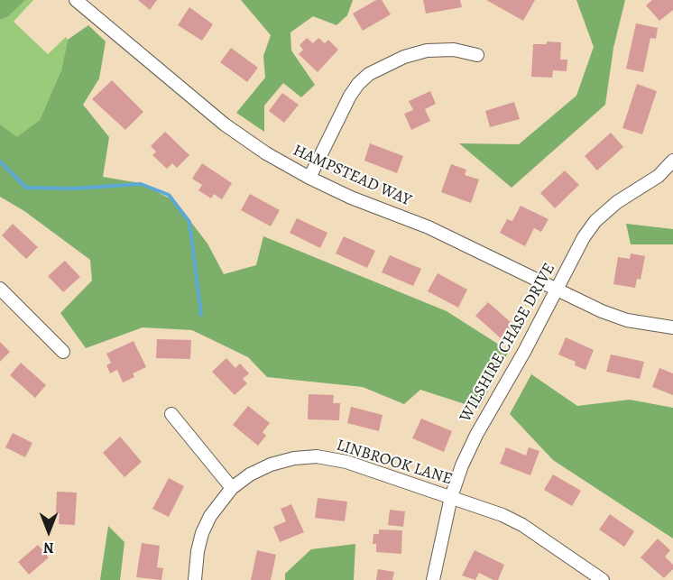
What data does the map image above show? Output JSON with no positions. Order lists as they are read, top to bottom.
{
  "streets": {
    "street": ["HAMPSTEAD WAY", "WILSHIRE CHASE DRIVE", "LINBROOK LANE"]
  },
  "crossings": [
    ["HAMPSTEAD WAY", "WILSHIRE CHASE DRIVE"],
    ["WILSHIRE CHASE DRIVE", "LINBROOK LANE"]
  ],
  "north": "bottom"
}
